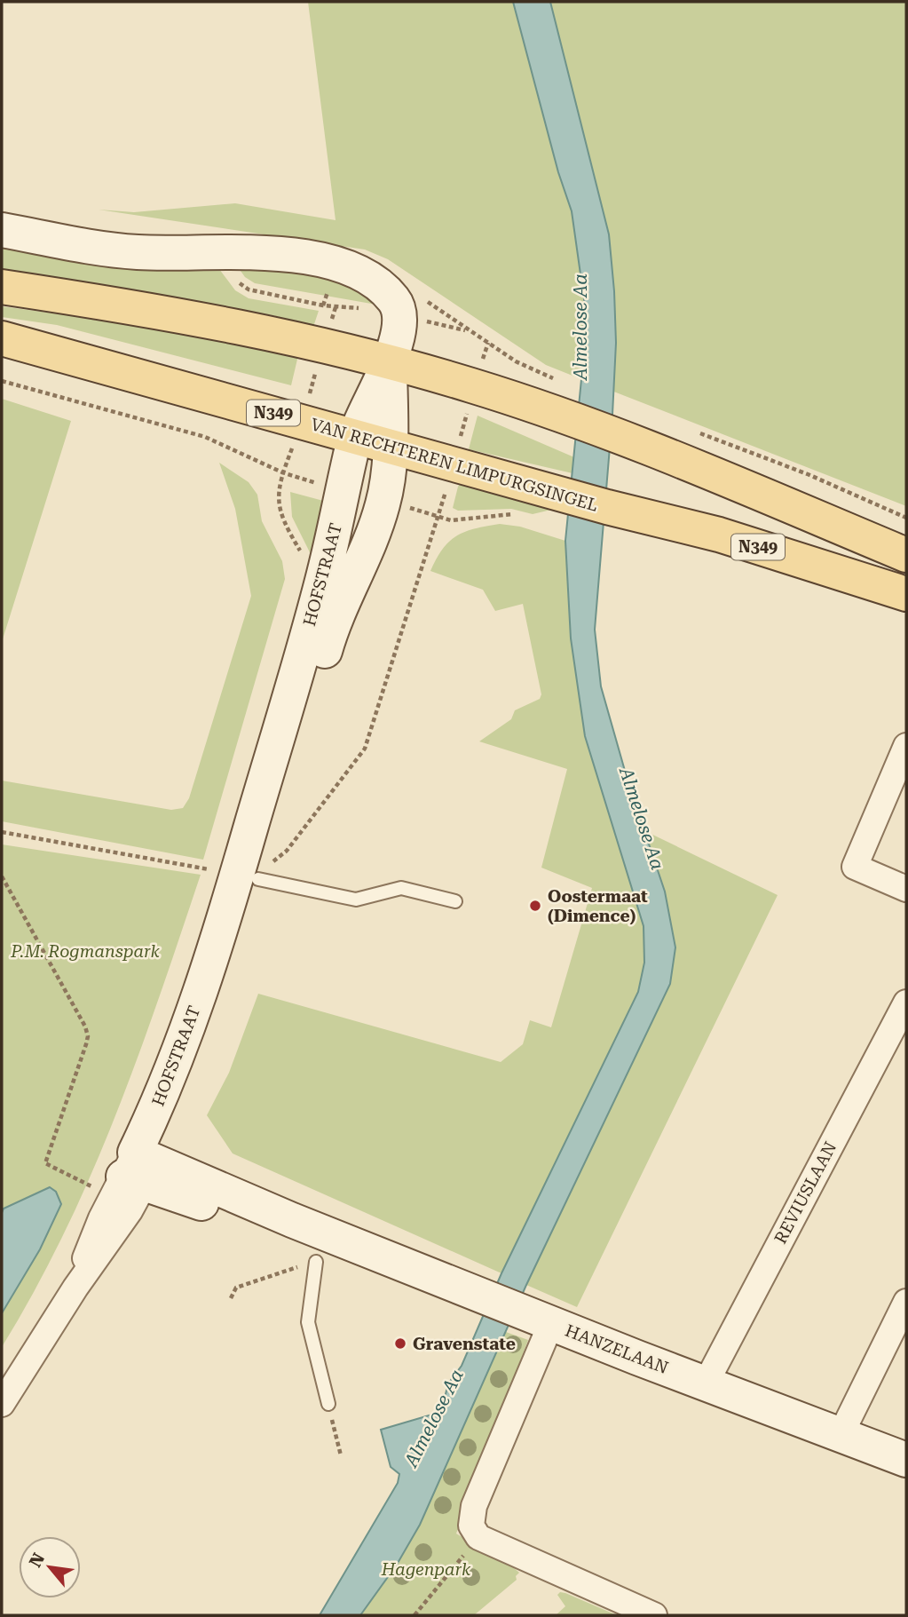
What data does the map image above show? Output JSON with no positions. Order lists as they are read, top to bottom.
{
  "streets": {
    "main road": ["N349", "VAN RECHTEREN LIMPURGSINGEL"],
    "street": ["HOFSTRAAT", "REVIUSLAAN", "HANZELAAN"]
  },
  "crossings": [
    ["VAN RECHTEREN LIMPURGSINGEL", "HOFSTRAAT"],
    ["HOFSTRAAT", "HANZELAAN"],
    ["REVIUSLAAN", "HANZELAAN"]
  ],
  "water": ["Almelose Aa"],
  "parks": ["P.M. Rogmanspark", "Hagenpark"],
  "places": ["Oostermaat (Dimence)", "Gravenstate"],
  "north": "top left"
}
